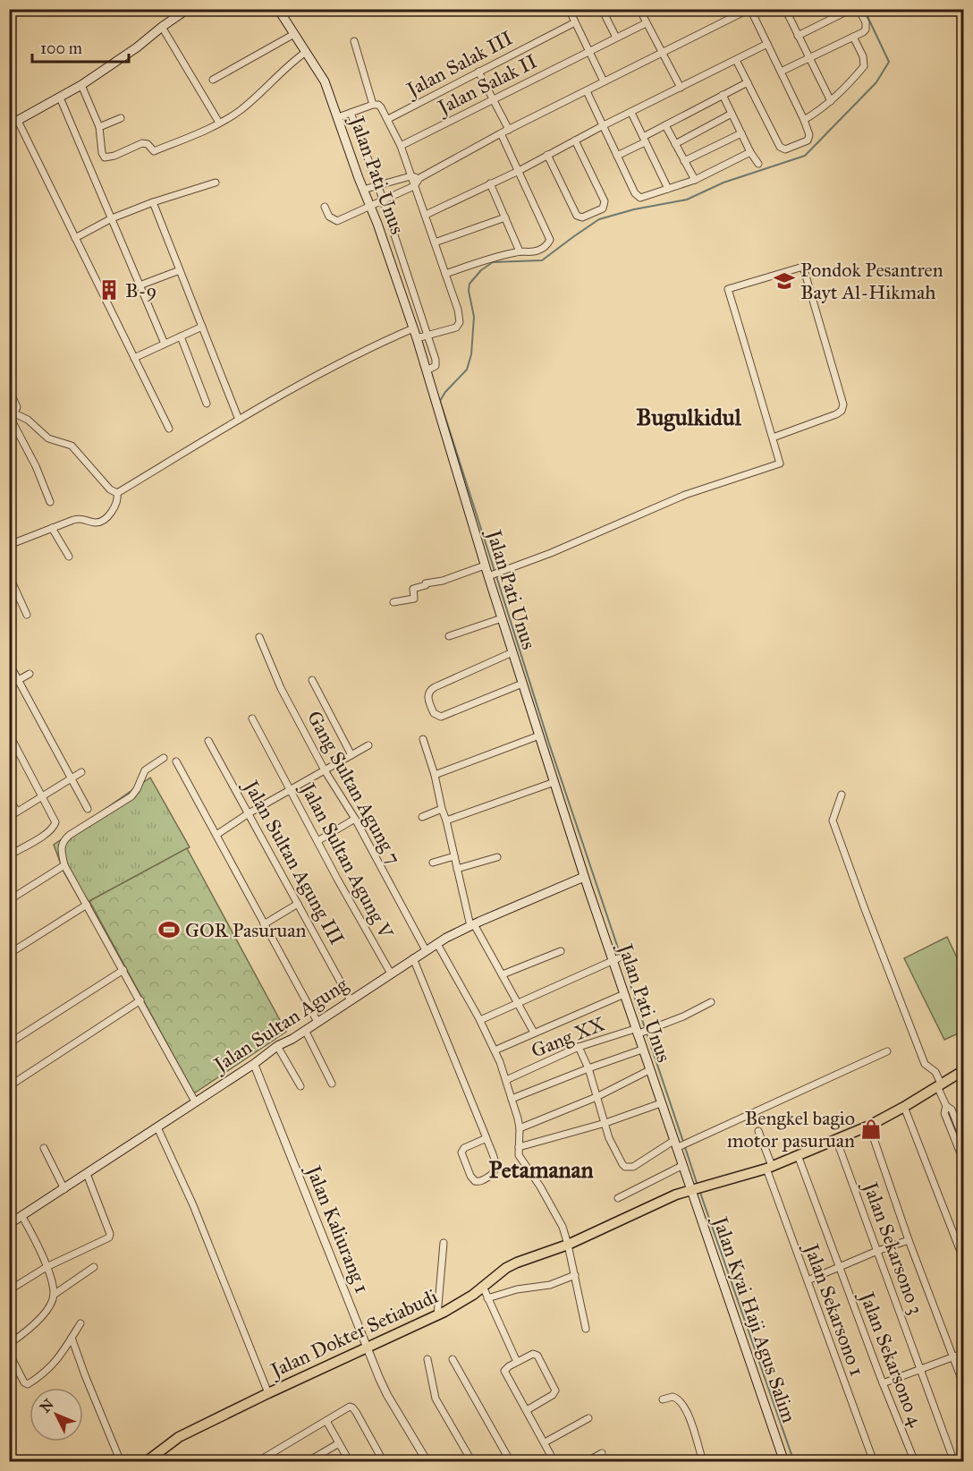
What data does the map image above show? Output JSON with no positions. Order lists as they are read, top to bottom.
{
  "streets": {
    "highway": ["Jalan Dokter Setiabudi"],
    "main road": ["Jalan Pati Unus", "Jalan Sultan Agung", "Jalan Kyai Haji Agus Salim"],
    "street": [
      "Jalan Salak III",
      "Jalan Salak II",
      "Gang Sultan Agung 7",
      "Jalan Sultan Agung V",
      "Jalan Sultan Agung III",
      "Gang XX",
      "Jalan Kaliurang 1",
      "Jalan Sekarsono 3",
      "Jalan Sekarsono 1",
      "Jalan Sekarsono 4"
    ]
  },
  "crossings": [
    ["Jalan Pati Unus", "Jalan Sultan Agung"],
    ["Jalan Pati Unus", "Gang XX"],
    ["Jalan Pati Unus", "Jalan Kyai Haji Agus Salim"],
    ["Jalan Pati Unus", "Jalan Dokter Setiabudi"],
    ["Gang Sultan Agung 7", "Jalan Sultan Agung"],
    ["Jalan Sultan Agung V", "Jalan Sultan Agung"],
    ["Jalan Sultan Agung III", "Jalan Sultan Agung"],
    ["Jalan Sultan Agung", "Jalan Kaliurang 1"],
    ["Jalan Kaliurang 1", "Jalan Dokter Setiabudi"],
    ["Jalan Sekarsono 3", "Jalan Dokter Setiabudi"],
    ["Jalan Sekarsono 1", "Jalan Dokter Setiabudi"],
    ["Jalan Kyai Haji Agus Salim", "Jalan Dokter Setiabudi"],
    ["Jalan Dokter Setiabudi", "Jalan Sekarsono 4"]
  ],
  "districts": ["Bugulkidul", "Petamanan"],
  "places": {
    "school or university": ["Pondok Pesantren Bayt Al-Hikmah"],
    "building": ["B-9"],
    "sports": ["GOR Pasuruan"],
    "shop": ["Bengkel bagio motor pasuruan"]
  },
  "scale_bar": "100 m",
  "north": "top left"
}
